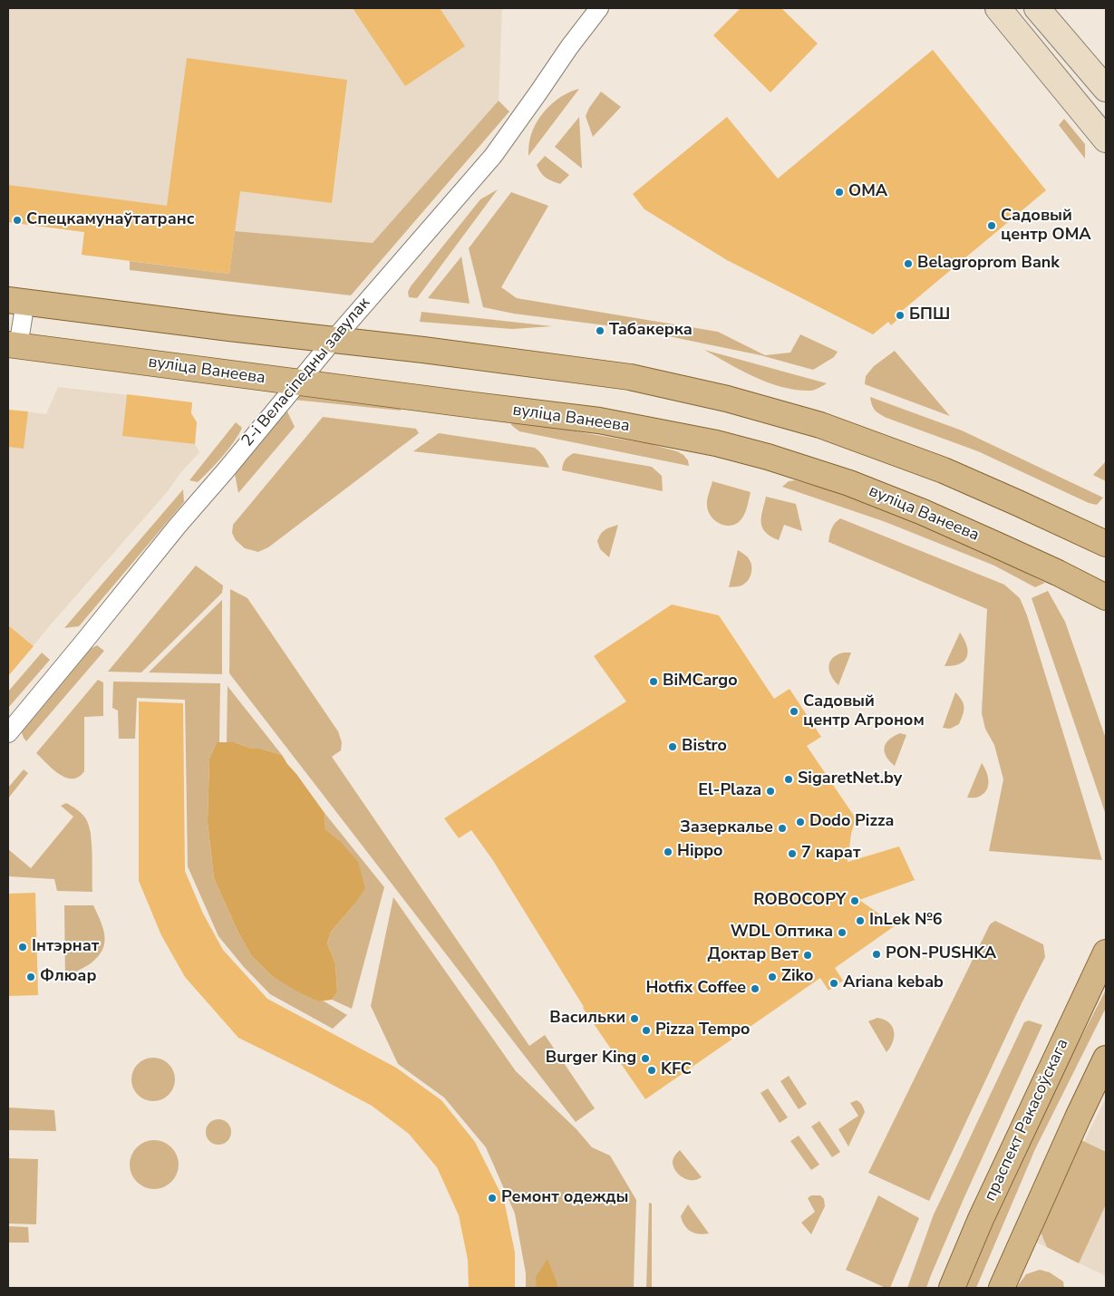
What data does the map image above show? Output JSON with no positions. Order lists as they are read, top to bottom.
{
  "streets": {
    "main road": ["вуліца Ванеева", "праспект Ракасоўскага"],
    "street": ["2-і Веласіпедны завулак"]
  },
  "crossings": [
    ["вуліца Ванеева", "2-і Веласіпедны завулак"]
  ],
  "places": [
    "ОМА",
    "Спецкамунаўтатранс",
    "Садовый центр ОМА",
    "Belagroprom Bank",
    "БПШ",
    "Табакерка",
    "BiMCargo",
    "Садовый центр Агроном",
    "Bistro",
    "SigaretNet.by",
    "El-Plaza",
    "Dodo Pizza",
    "Зазеркалье",
    "Hippo",
    "7 карат",
    "ROBOCOPY",
    "InLek №6",
    "WDL Оптика",
    "Інтэрнат",
    "PON-PUSHKA",
    "Доктар Вет",
    "Флюар",
    "Ziko",
    "Ariana kebab",
    "Hotfix Coffee",
    "Васильки",
    "Pizza Tempo",
    "Burger King",
    "KFC",
    "Ремонт одежды"
  ]
}
